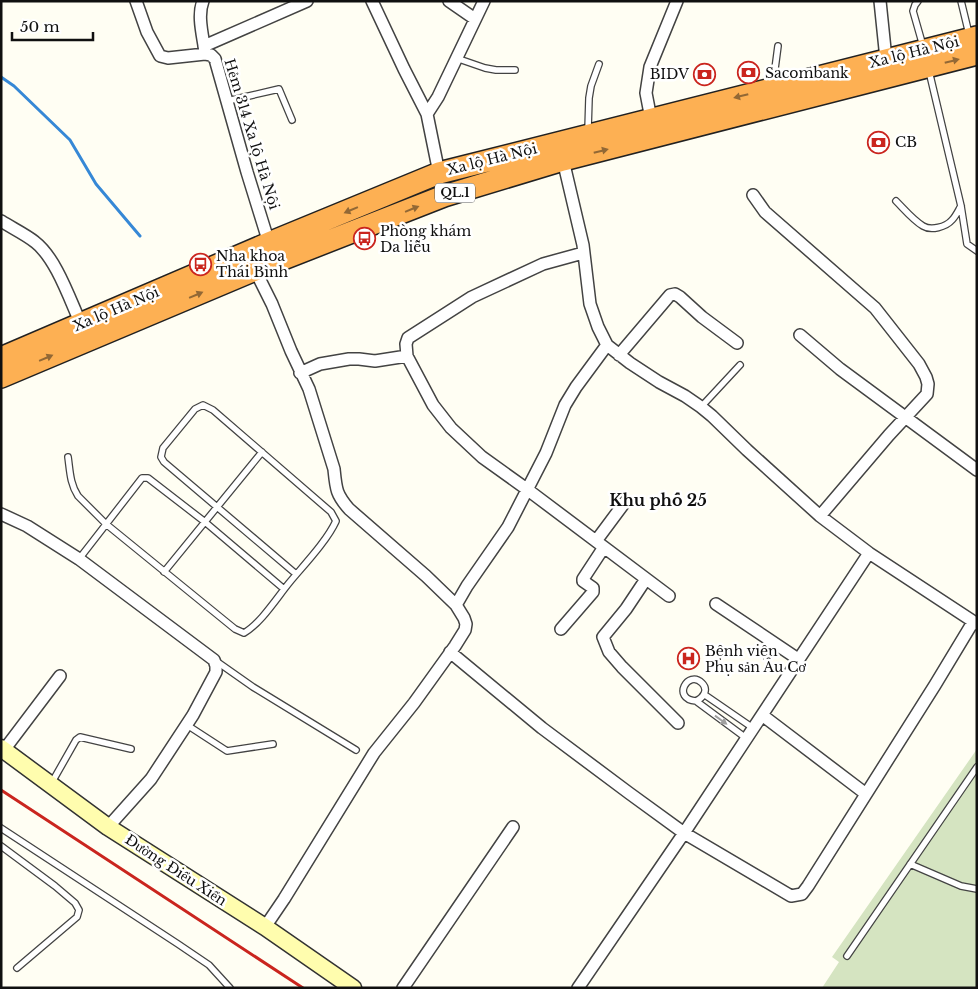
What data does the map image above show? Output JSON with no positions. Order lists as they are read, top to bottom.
{
  "streets": {
    "highway": ["Xa lộ Hà Nội", "QL.1"],
    "street": ["Hẻm 314 Xa lộ Hà Nội", "Đường Điểu Xiển"]
  },
  "crossings": [
    ["Xa lộ Hà Nội", "Hẻm 314 Xa lộ Hà Nội"]
  ],
  "districts": ["Khu phố 25"],
  "places": {
    "bank": ["Sacombank", "BIDV", "CB"],
    "bus stop": ["Phòng khám Da liễu", "Nha khoa Thái Bình"],
    "hospital": ["Bệnh viện Phụ sản Âu Cơ"]
  },
  "scale_bar": "50 m"
}
